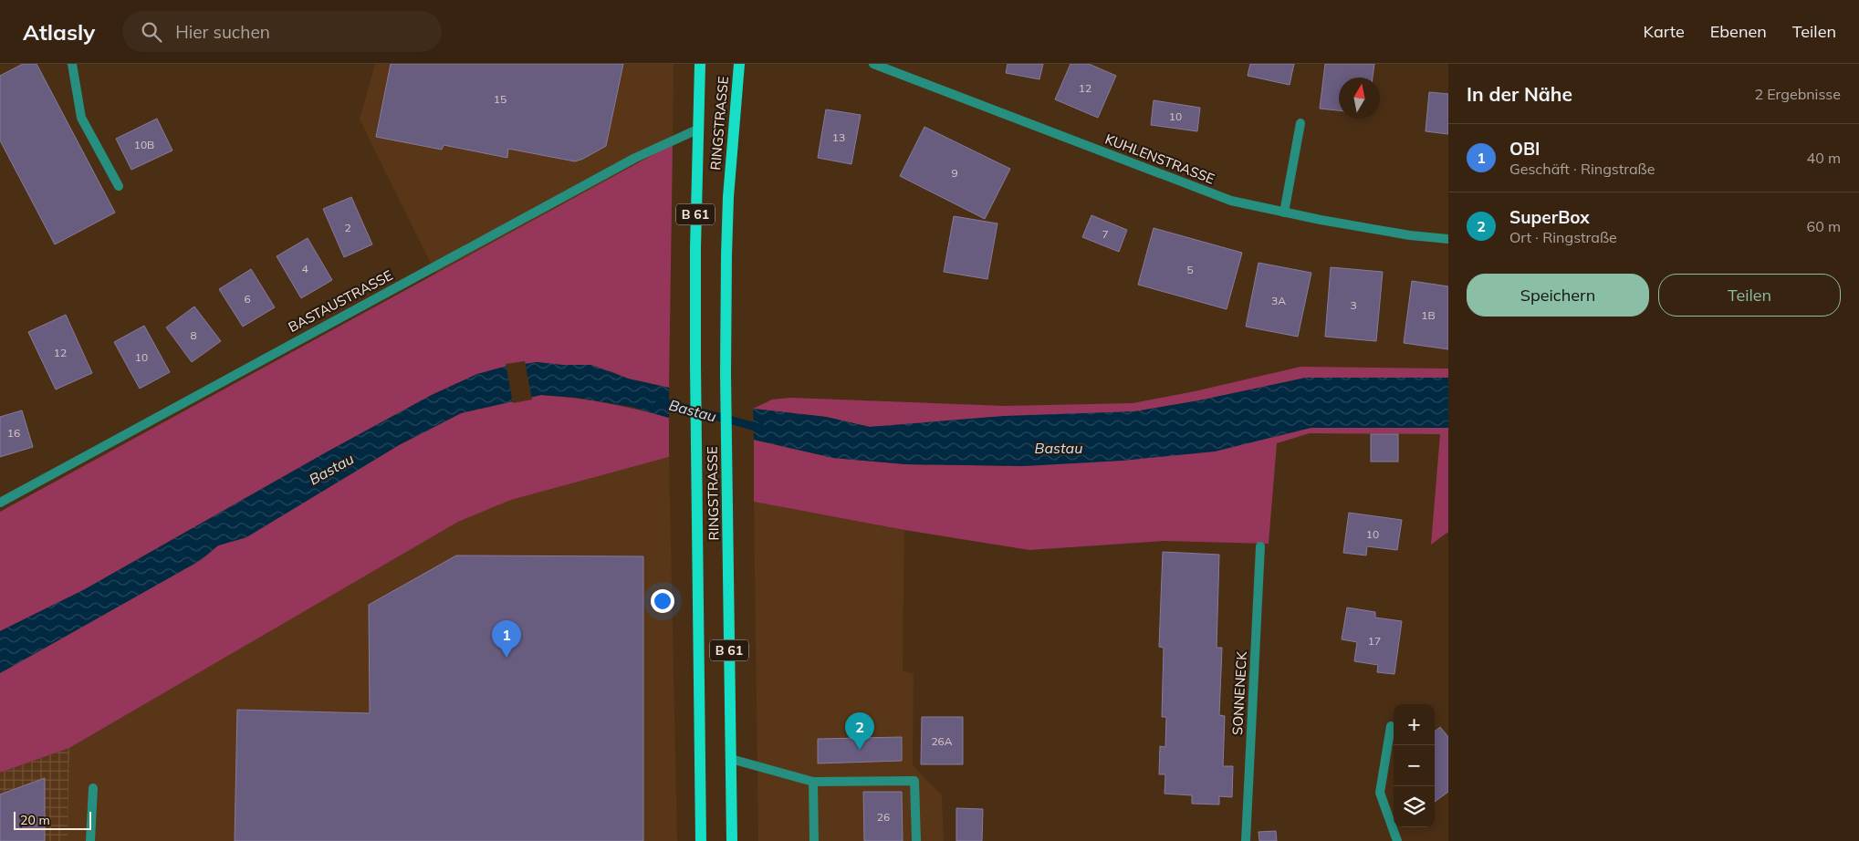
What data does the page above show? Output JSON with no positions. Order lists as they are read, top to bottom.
{
  "streets": {
    "main road": ["RINGSTRASSE", "B 61"],
    "street": ["KUHLENSTRASSE", "BASTAUSTRASSE", "SONNENECK"]
  },
  "crossings": [
    ["RINGSTRASSE", "BASTAUSTRASSE"]
  ],
  "water": ["Bastau"],
  "house_numbers": [
    "12",
    "15",
    "10",
    "13",
    "10B",
    "9",
    "2",
    "7",
    "4",
    "5",
    "6",
    "3A",
    "3",
    "1B",
    "8",
    "12",
    "10",
    "16",
    "10",
    "17",
    "26A",
    "26"
  ],
  "scale_bar": "20 m",
  "north": "top",
  "page": {
    "header": "Atlasly",
    "search": "Hier suchen",
    "nav": ["Karte", "Ebenen", "Teilen"],
    "heading": ["In der Nähe", "2 Ergebnisse"],
    "list": [
      {
        "mark": "1",
        "name": "OBI",
        "note": "Geschäft · Ringstraße",
        "value": "40 m"
      },
      {
        "mark": "2",
        "name": "SuperBox",
        "note": "Ort · Ringstraße",
        "value": "60 m"
      }
    ],
    "buttons": ["Speichern", "Teilen"],
    "pins": ["1", "2"],
    "map_buttons": ["+", "−"],
    "scale": "20 m"
  }
}
